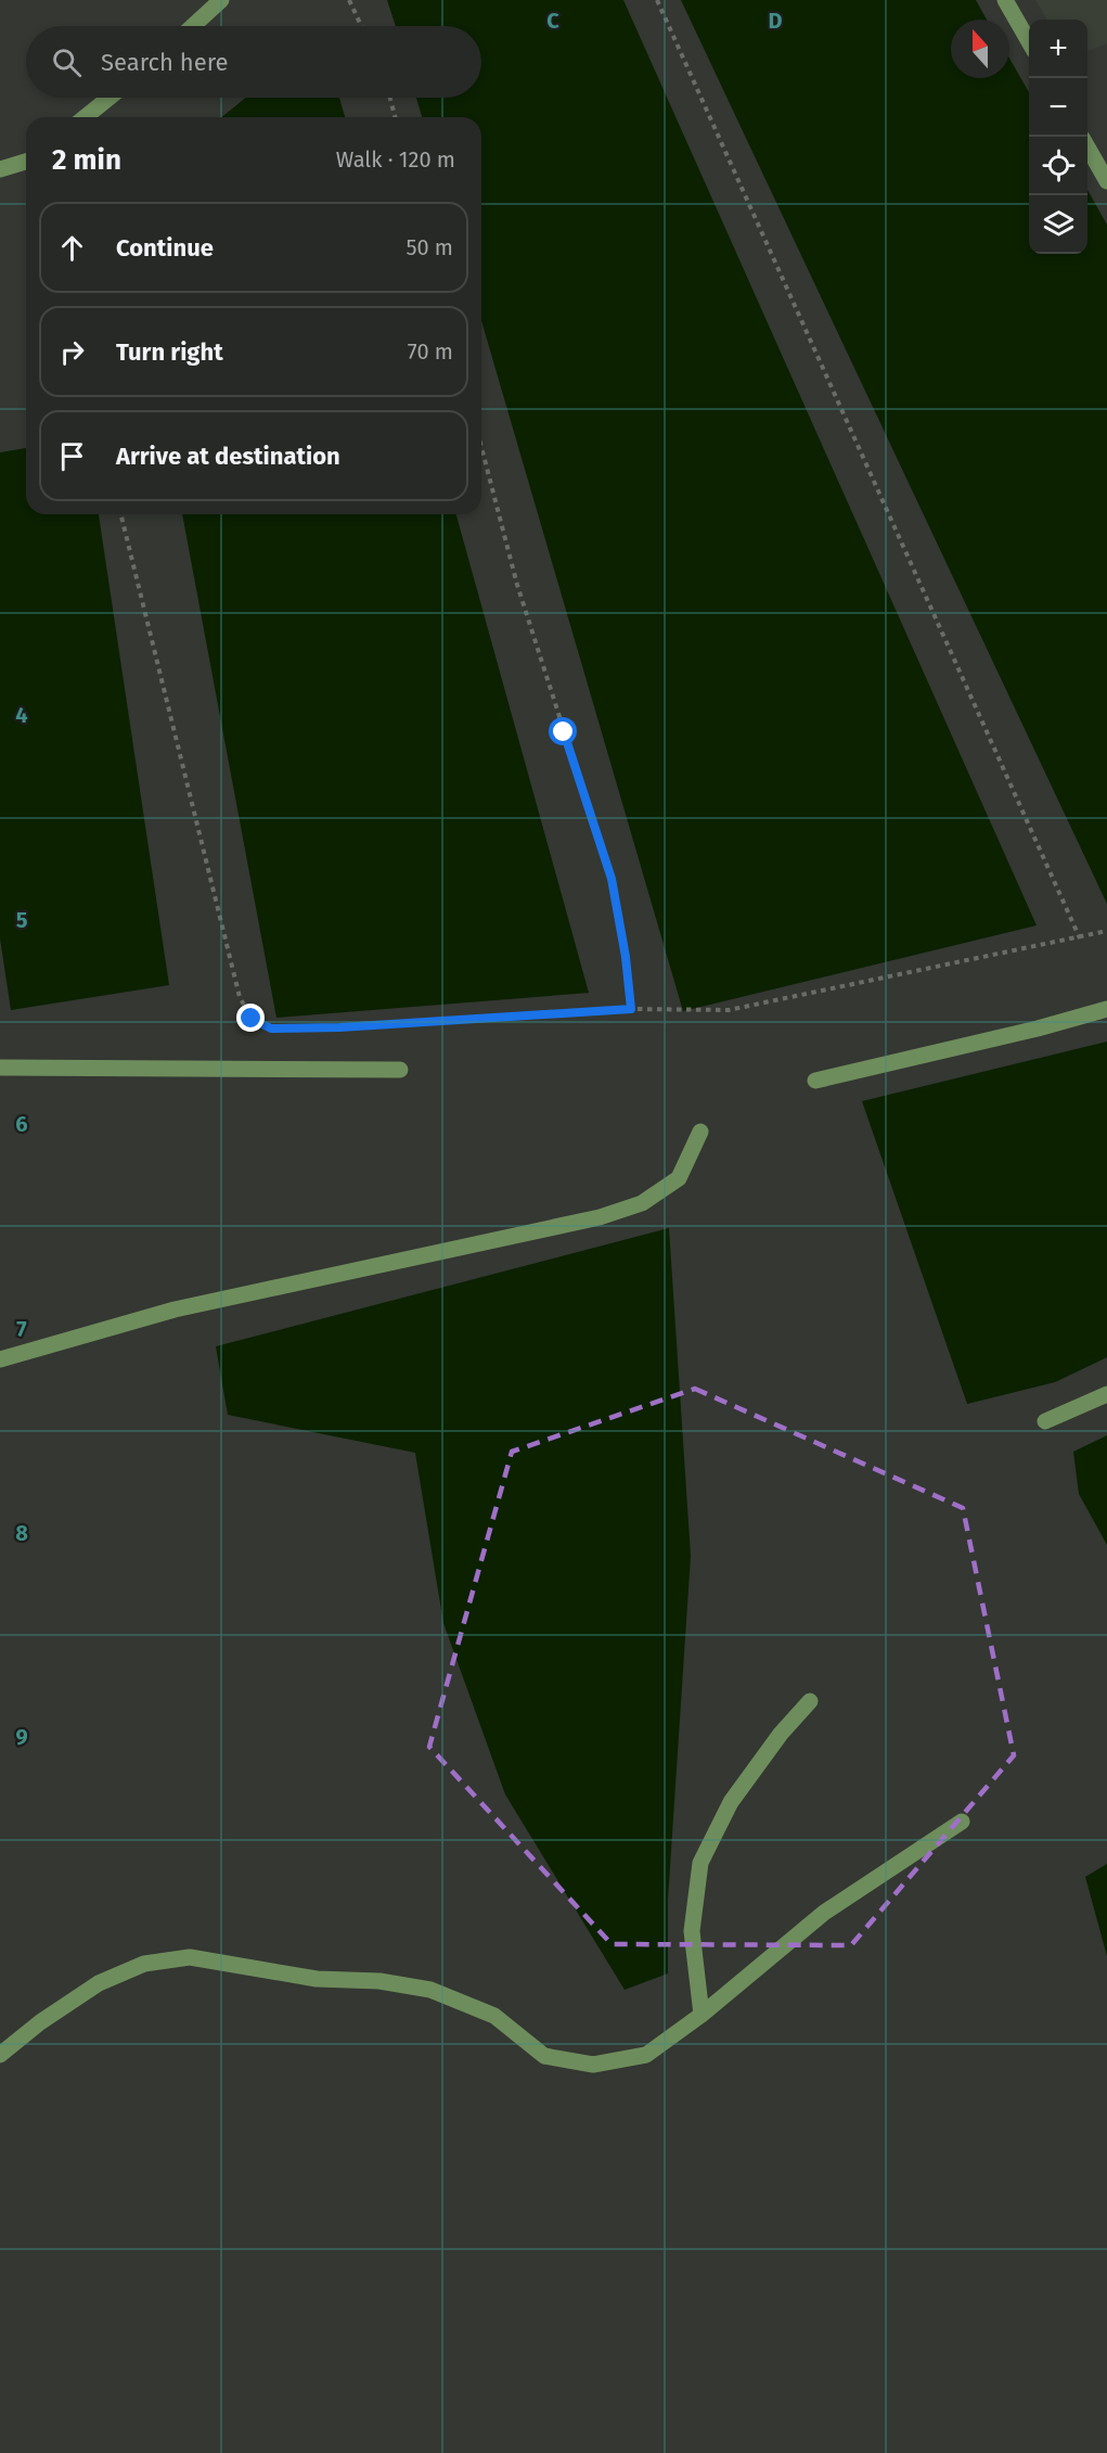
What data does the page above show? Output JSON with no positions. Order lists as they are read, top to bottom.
{
  "north": "top",
  "page": {
    "map_buttons": ["+", "−"],
    "search": "Search here",
    "heading": ["2 min", "Walk · 120 m"],
    "list": [
      ["Continue", "50 m"],
      ["Turn right", "70 m"],
      "Arrive at destination"
    ]
  },
  "grid": {
    "columns": ["C", "D"],
    "rows": [
      "4",
      "5",
      "6",
      "7",
      "8",
      "9"
    ]
  }
}
